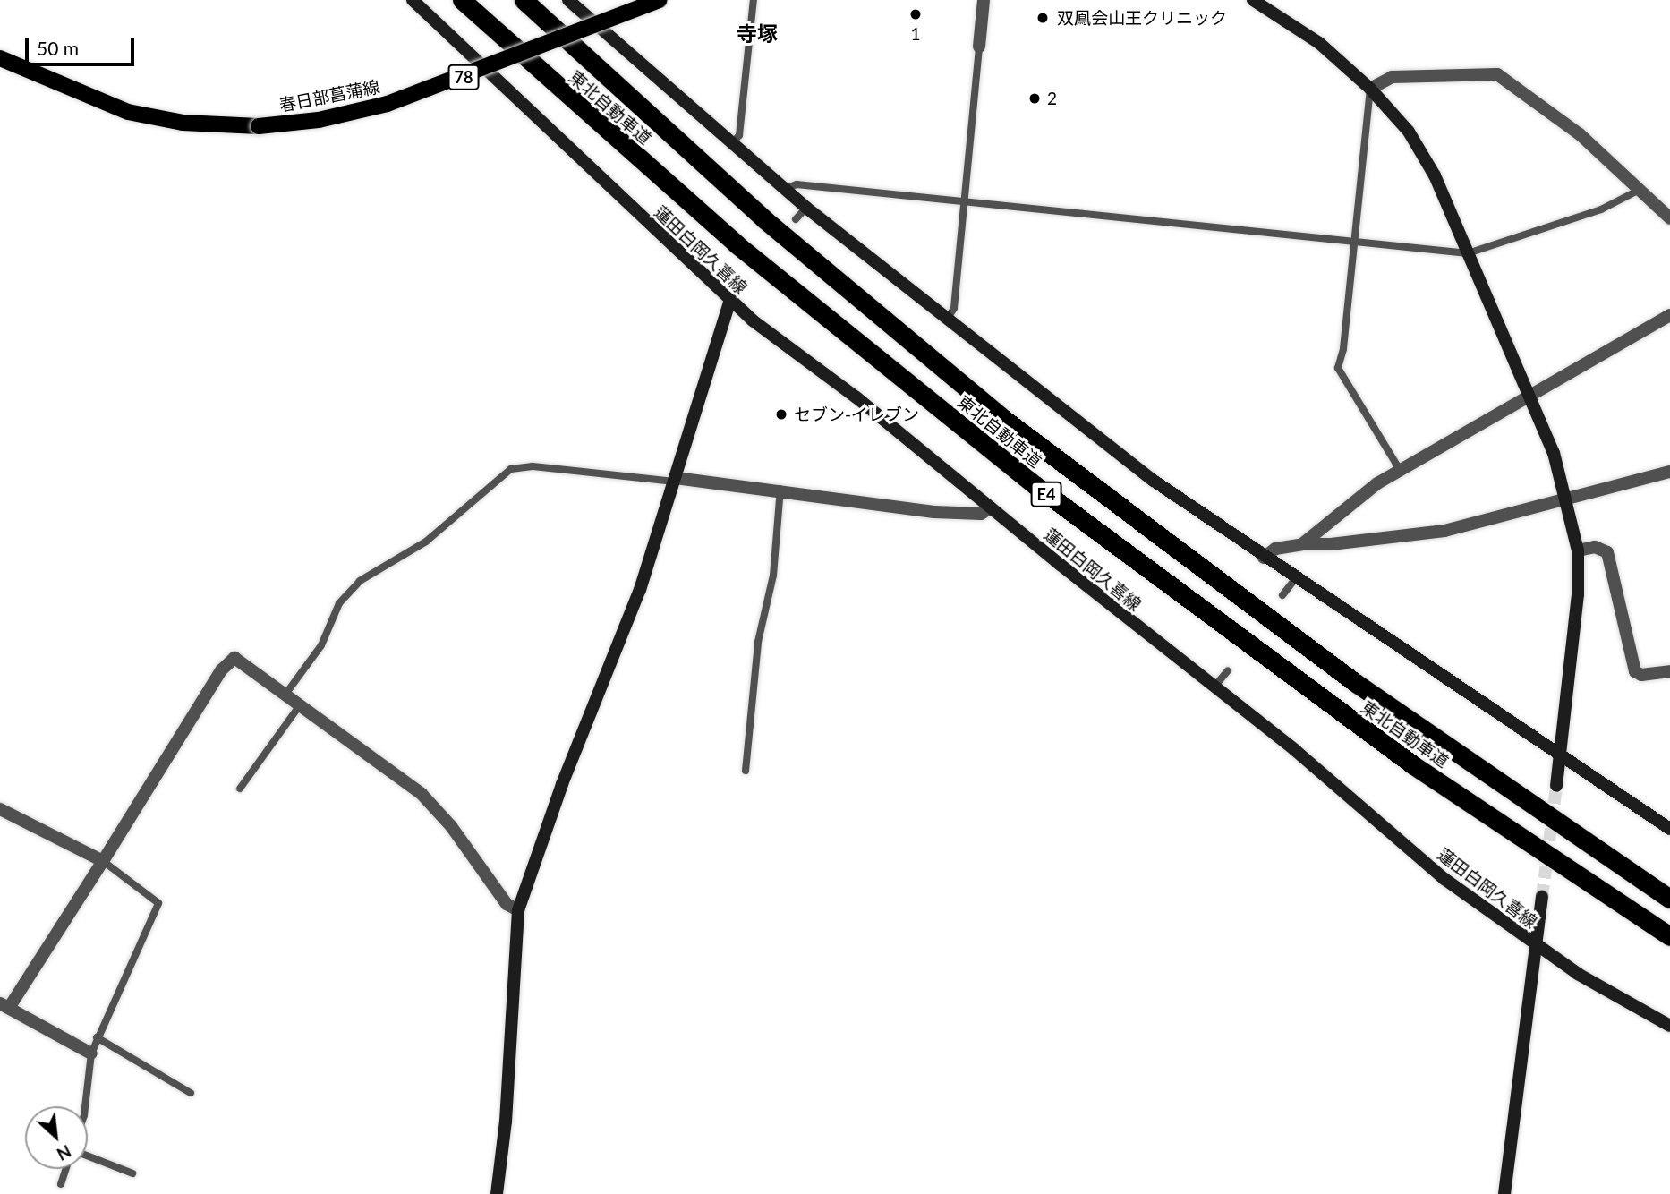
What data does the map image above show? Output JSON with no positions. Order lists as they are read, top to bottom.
{
  "streets": {
    "highway": ["東北自動車道", "E4"],
    "main road": ["78", "春日部菖蒲線"],
    "street": ["蓮田白岡久喜線"]
  },
  "districts": ["寺塚"],
  "places": [
    "1",
    "双鳳会山王クリニック",
    "2",
    "セブン-イレブン"
  ],
  "scale_bar": "50 m",
  "north": "bottom right"
}
